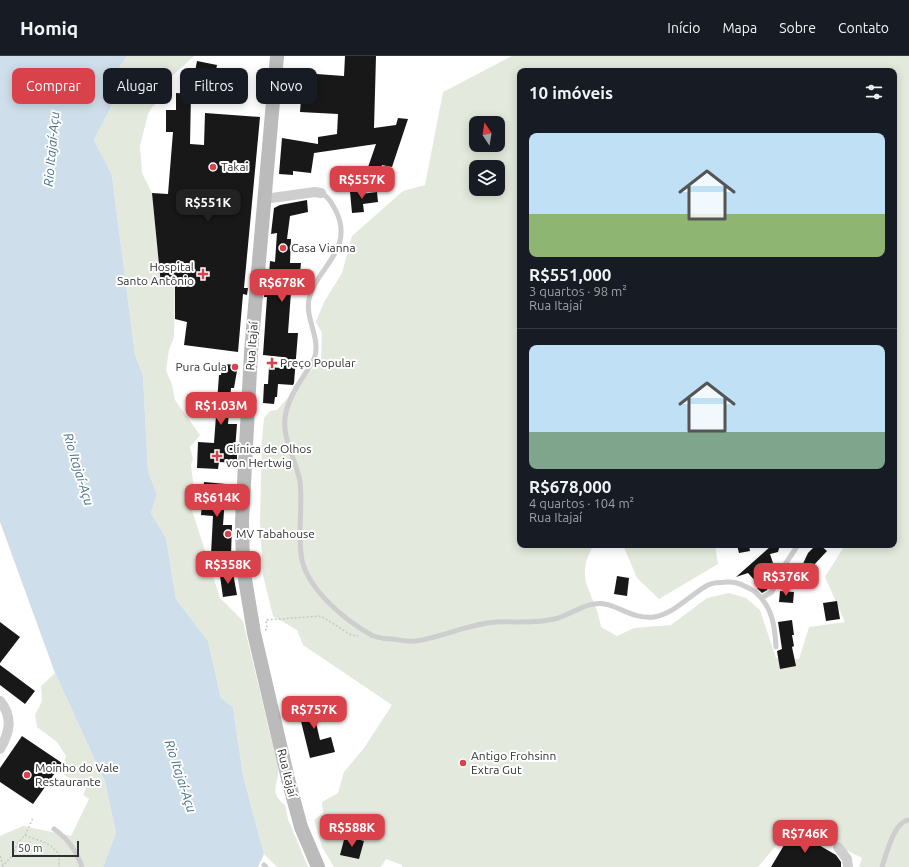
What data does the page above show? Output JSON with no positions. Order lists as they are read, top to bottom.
{
  "streets": {
    "main road": ["Rua Itajaí"]
  },
  "water": ["Rio Itajaí-Açu"],
  "places": {
    "other": [
      "Takai",
      "Casa Vianna",
      "Pura Gula",
      "MV Tabahouse",
      "Antigo Frohsinn Extra Gut",
      "Moinho do Vale Restaurante"
    ],
    "health": ["Hospital Santo Antônio", "Preço Popular", "Clínica de Olhos von Hertwig"]
  },
  "scale_bar": "50 m",
  "north": "top",
  "page": {
    "header": "Homiq",
    "nav": [
      "Início",
      "Mapa",
      "Sobre",
      "Contato"
    ],
    "chip": [
      "Comprar",
      "Alugar",
      "Filtros",
      "Novo"
    ],
    "heading": "10 imóveis",
    "list": [
      {
        "name": "R$551,000",
        "note": "3 quartos · 98 m² · Rua Itajaí"
      },
      {
        "name": "R$678,000",
        "note": "4 quartos · 104 m² · Rua Itajaí"
      }
    ],
    "price": [
      "R$557K",
      "R$551K",
      "R$678K",
      "R$1.03M",
      "R$614K",
      "R$358K",
      "R$376K",
      "R$757K",
      "R$588K",
      "R$746K"
    ],
    "scale": "50 m"
  }
}
